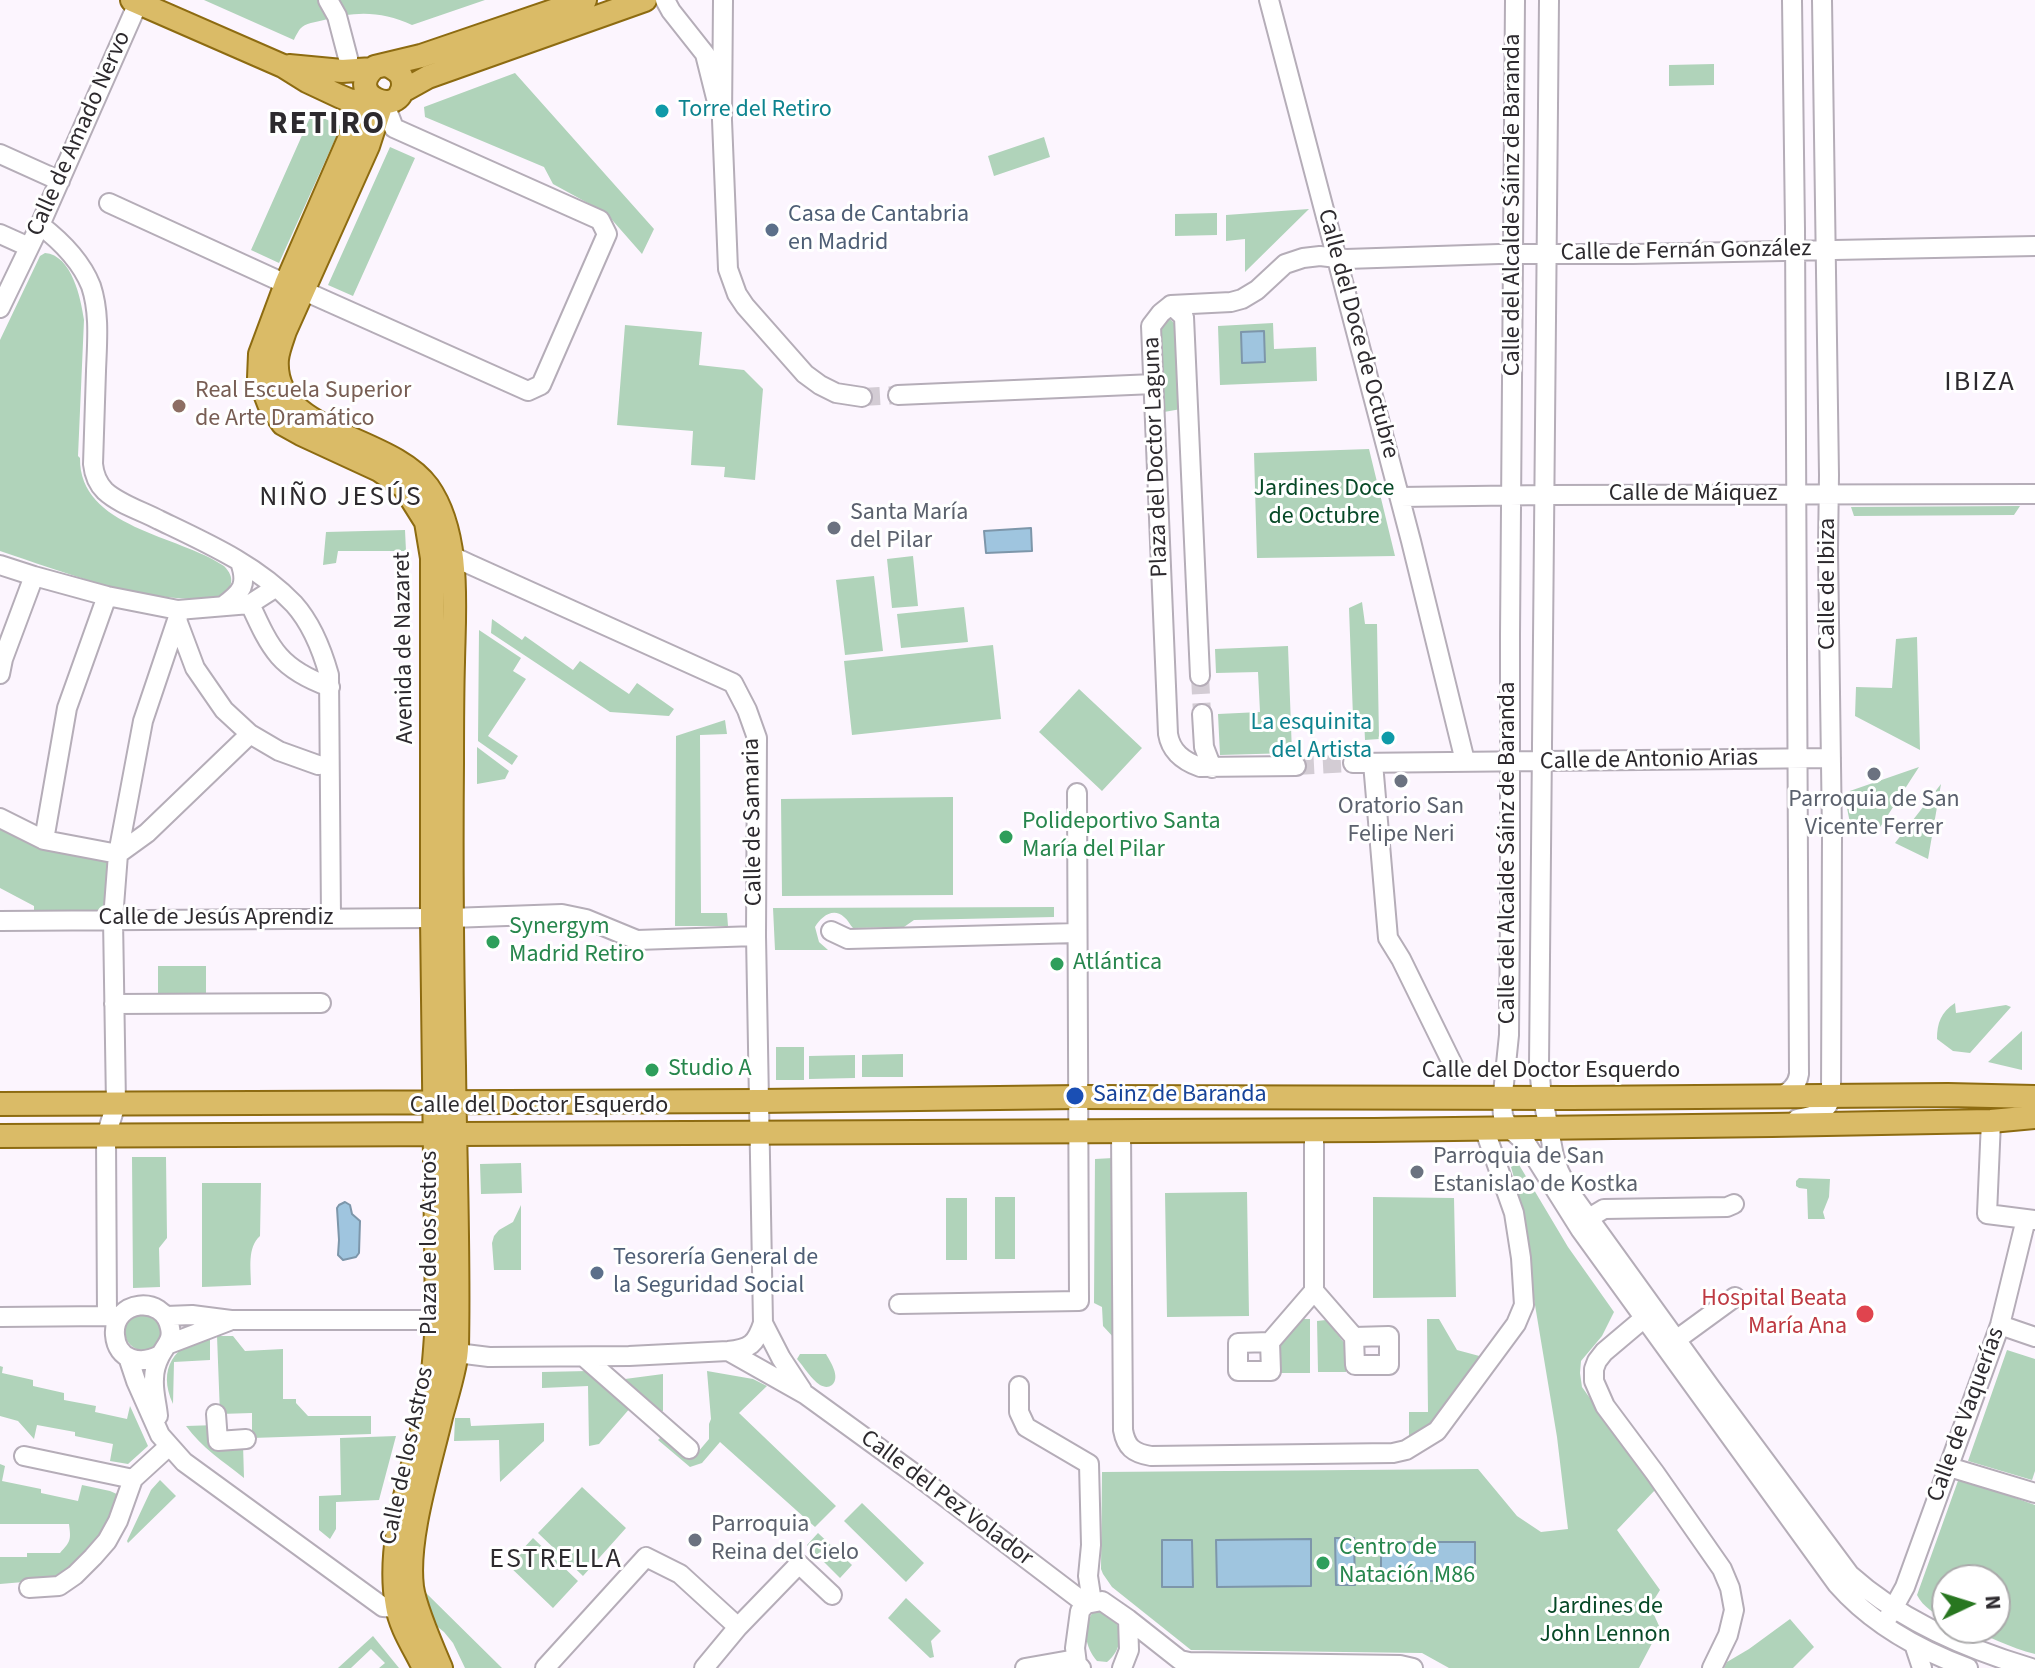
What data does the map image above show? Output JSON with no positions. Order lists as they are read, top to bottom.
{
  "streets": {
    "main road": [
      "Avenida de Nazaret",
      "Calle del Doctor Esquerdo",
      "Plaza de los Astros",
      "Calle de los Astros"
    ],
    "street": [
      "Calle de Amado Nervo",
      "Calle del Alcalde Sáinz de Baranda",
      "Calle de Fernán González",
      "Calle del Doce de Octubre",
      "Plaza del Doctor Laguna",
      "Calle de Máiquez",
      "Calle de Ibiza",
      "Calle de Antonio Arias",
      "Calle de Samaria",
      "Calle de Jesús Aprendiz",
      "Calle de Vaquerías",
      "Calle del Pez Volador"
    ]
  },
  "crossings": [
    ["Calle del Alcalde Sáinz de Baranda", "Calle de Fernán González"],
    ["Calle del Alcalde Sáinz de Baranda", "Calle de Máiquez"],
    ["Calle del Alcalde Sáinz de Baranda", "Calle de Antonio Arias"],
    ["Calle del Alcalde Sáinz de Baranda", "Calle del Doctor Esquerdo"],
    ["Calle del Alcalde Sáinz de Baranda", "Calle de Vaquerías"],
    ["Calle de Fernán González", "Calle del Doce de Octubre"],
    ["Calle de Fernán González", "Plaza del Doctor Laguna"],
    ["Calle de Fernán González", "Calle de Ibiza"],
    ["Calle del Doce de Octubre", "Calle de Máiquez"],
    ["Calle del Doce de Octubre", "Calle de Antonio Arias"],
    ["Calle de Máiquez", "Calle de Ibiza"],
    ["Calle de Ibiza", "Calle de Antonio Arias"],
    ["Calle de Ibiza", "Calle del Doctor Esquerdo"],
    ["Avenida de Nazaret", "Calle de Samaria"],
    ["Avenida de Nazaret", "Calle de Jesús Aprendiz"],
    ["Avenida de Nazaret", "Calle del Doctor Esquerdo"],
    ["Calle de Samaria", "Calle de Jesús Aprendiz"],
    ["Calle de Samaria", "Calle del Doctor Esquerdo"],
    ["Calle de Samaria", "Calle del Pez Volador"],
    ["Calle del Doctor Esquerdo", "Plaza de los Astros"],
    ["Calle del Doctor Esquerdo", "Calle del Pez Volador"],
    ["Plaza de los Astros", "Calle de los Astros"]
  ],
  "districts": [
    "RETIRO",
    "IBIZA",
    "NIÑO JESÚS",
    "ESTRELLA"
  ],
  "parks": ["Jardines Doce de Octubre", "Jardines de John Lennon"],
  "places": [
    "Torre del Retiro",
    "Casa de Cantabria en Madrid",
    "Real Escuela Superior de Arte Dramático",
    "Santa María del Pilar",
    "La esquinita del Artista",
    "Parroquia de San Vicente Ferrer",
    "Oratorio San Felipe Neri",
    "Polideportivo Santa María del Pilar",
    "Synergym Madrid Retiro",
    "Atlántica",
    "Studio A",
    "Sainz de Baranda",
    "Parroquia de San Estanislao de Kostka",
    "Tesorería General de la Seguridad Social",
    "Hospital Beata María Ana",
    "Parroquia Reina del Cielo",
    "Centro de Natación M86"
  ],
  "north": "right"
}
